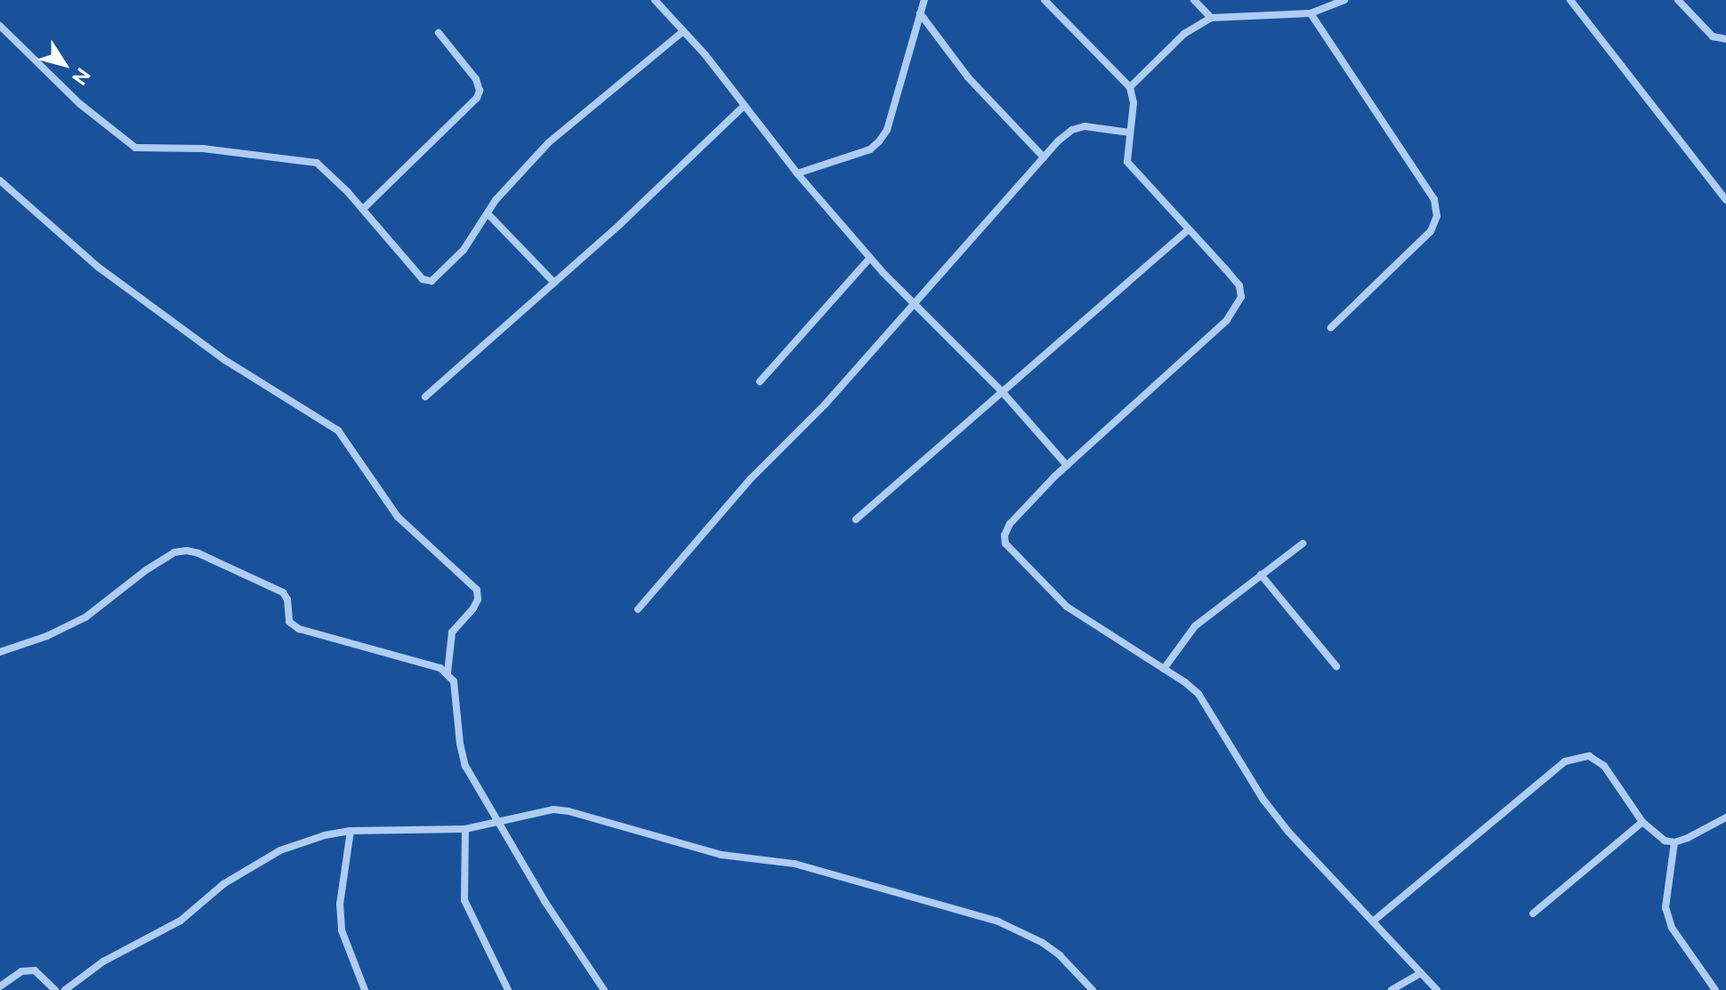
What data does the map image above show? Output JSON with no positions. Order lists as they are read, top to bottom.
{
  "north": "bottom right"
}
